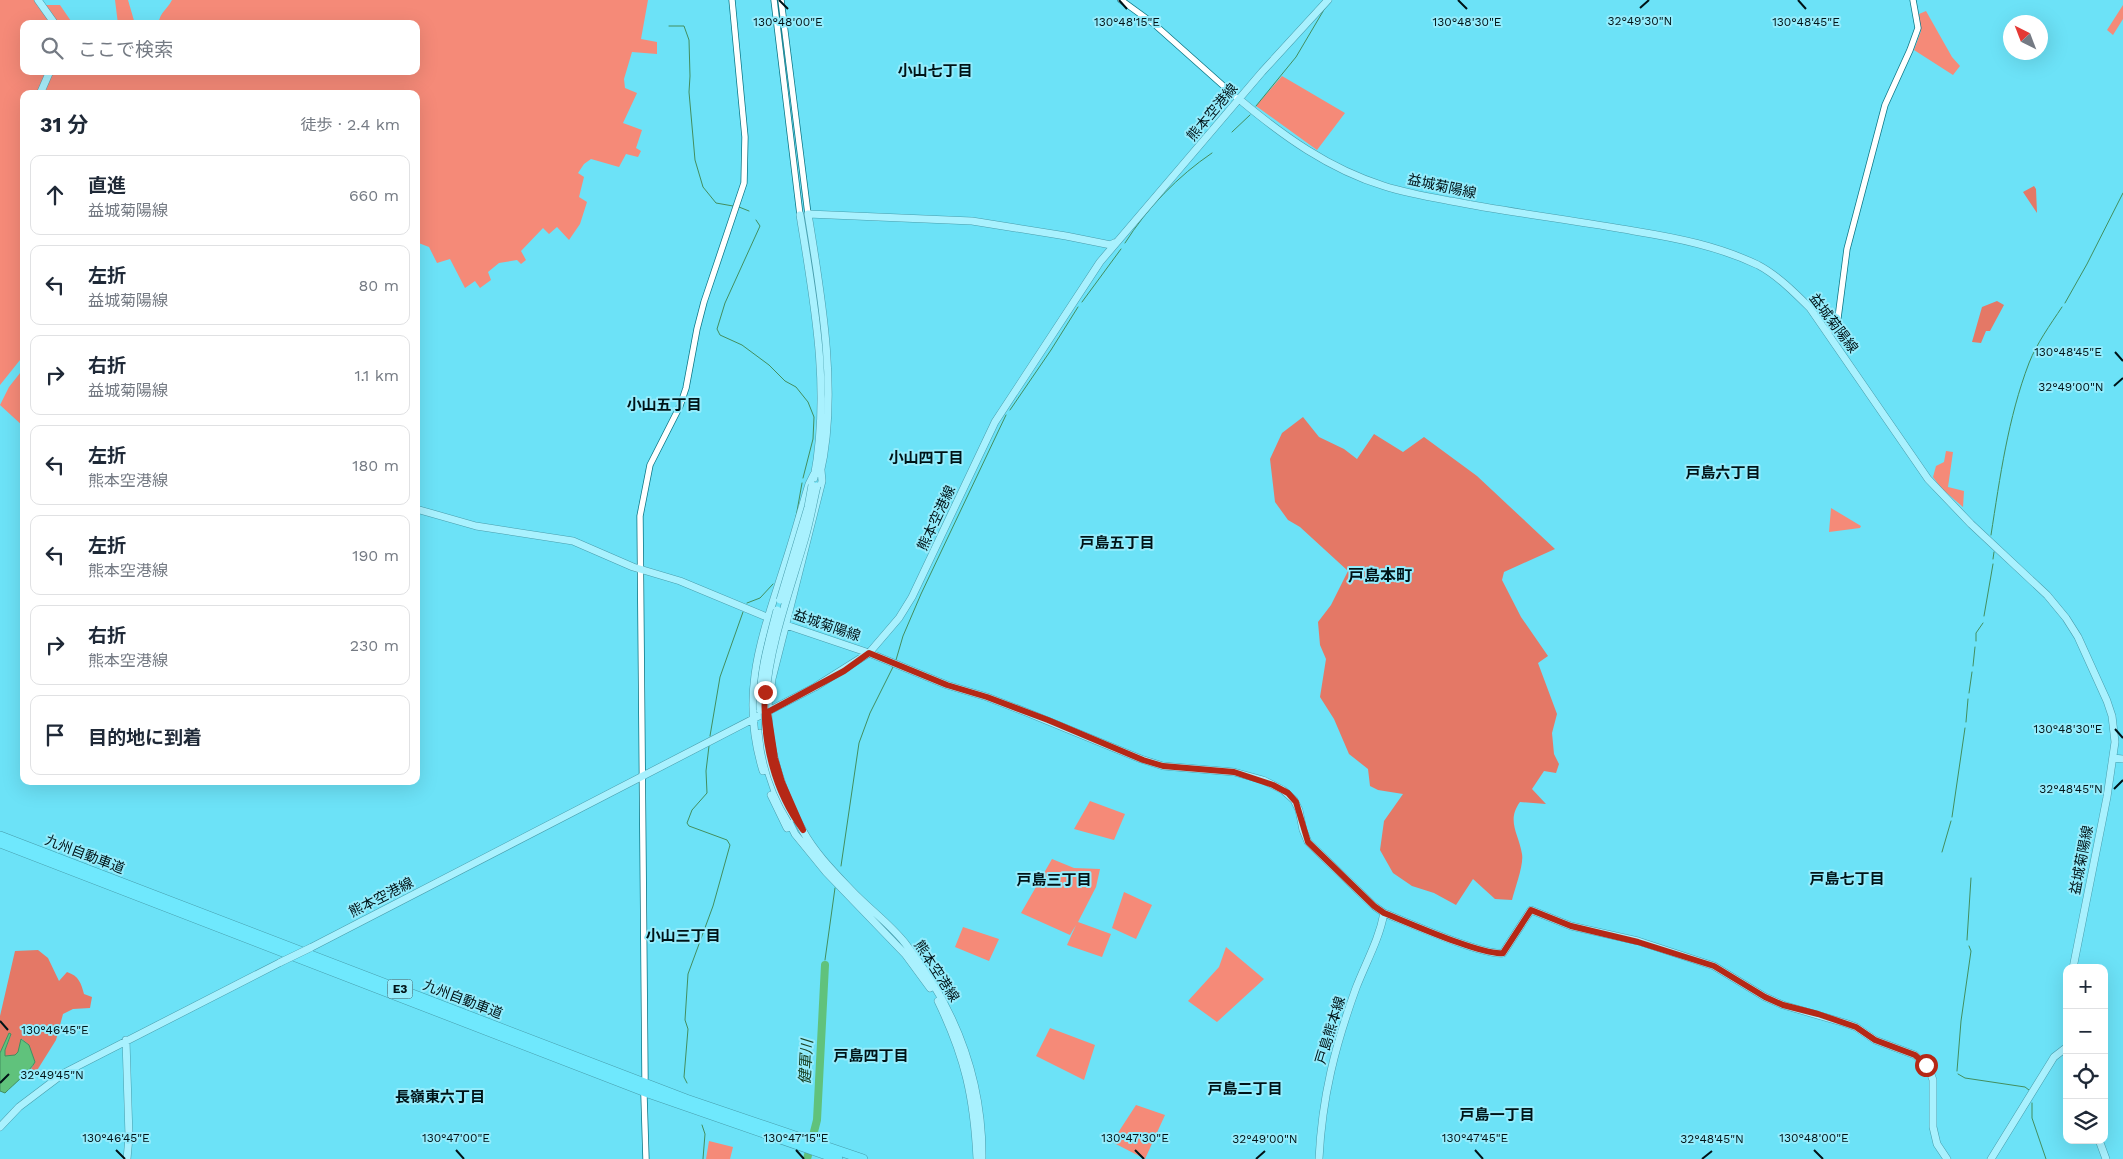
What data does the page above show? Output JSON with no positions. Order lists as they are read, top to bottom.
{
  "streets": {
    "highway": ["九州自動車道", "E3"],
    "main road": ["熊本空港線", "益城菊陽線", "戸島熊本線"]
  },
  "crossings": [
    ["熊本空港線", "益城菊陽線"],
    ["益城菊陽線", "戸島熊本線"]
  ],
  "districts": [
    "小山七丁目",
    "小山五丁目",
    "小山四丁目",
    "戸島六丁目",
    "戸島五丁目",
    "戸島本町",
    "戸島七丁目",
    "戸島三丁目",
    "小山三丁目",
    "戸島四丁目",
    "戸島二丁目",
    "長嶺東六丁目",
    "戸島一丁目"
  ],
  "water": ["健軍川"],
  "north": "top left",
  "page": {
    "search": "ここで検索",
    "heading": ["31 分", "徒歩 · 2.4 km"],
    "list": [
      ["直進", "益城菊陽線", "660 m"],
      ["左折", "益城菊陽線", "80 m"],
      ["右折", "益城菊陽線", "1.1 km"],
      ["左折", "熊本空港線", "180 m"],
      ["左折", "熊本空港線", "190 m"],
      ["右折", "熊本空港線", "230 m"],
      "目的地に到着"
    ],
    "map_buttons": ["+", "−"]
  },
  "coordinates": [
    "32°49'30\"N",
    "130°48'15\"E",
    "130°48'45\"E",
    "130°48'00\"E",
    "130°48'30\"E",
    "32°49'00\"N",
    "32°48'45\"N",
    "130°46'45\"E",
    "32°49'45\"N",
    "130°47'00\"E",
    "130°47'15\"E",
    "130°47'30\"E",
    "130°47'45\"E"
  ]
}
